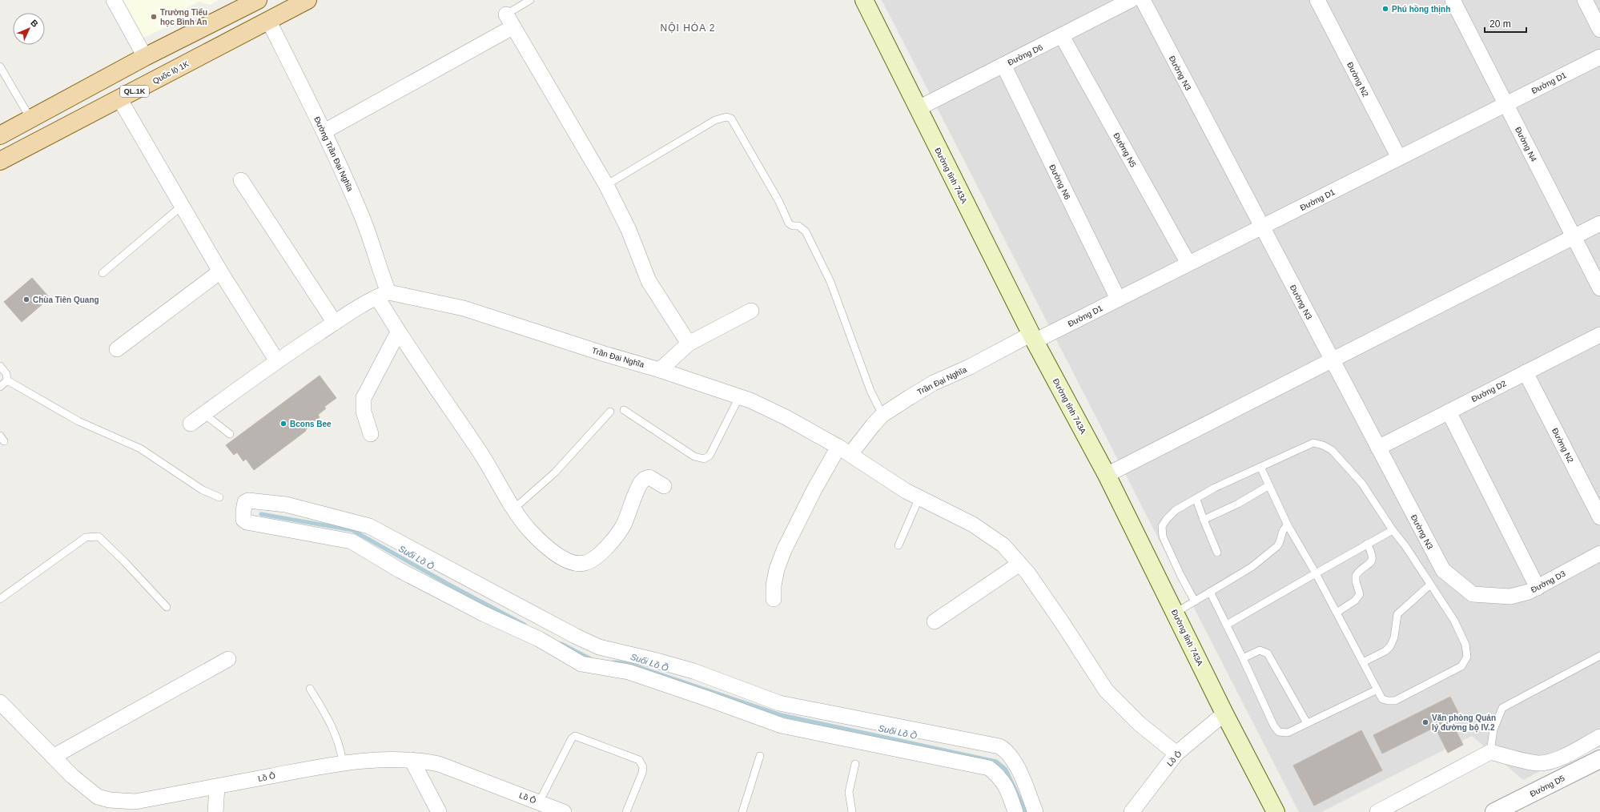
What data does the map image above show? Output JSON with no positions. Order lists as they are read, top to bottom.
{
  "streets": {
    "main road": ["Quốc lộ 1K", "QL.1K", "Đường tỉnh 743A"],
    "street": [
      "Đường D6",
      "Đường N3",
      "Đường N2",
      "Đường D1",
      "Đường N4",
      "Đường N5",
      "Đường Trần Đại Nghĩa",
      "Đường N6",
      "Trần Đại Nghĩa",
      "Đường D2",
      "Đường D3",
      "Lồ Ô",
      "Đường D5"
    ]
  },
  "crossings": [
    ["Đường D6", "Đường N5"],
    ["Đường D6", "Đường tỉnh 743A"],
    ["Đường D6", "Đường N6"],
    ["Quốc lộ 1K", "Đường Trần Đại Nghĩa"],
    ["Đường N3", "Đường D1"],
    ["Đường N3", "Đường D2"],
    ["Đường N3", "Đường D3"],
    ["Đường N2", "Đường D1"],
    ["Đường N2", "Đường D2"],
    ["Đường D1", "Đường N4"],
    ["Đường D1", "Đường N5"],
    ["Đường D1", "Đường tỉnh 743A"],
    ["Đường D1", "Đường N6"],
    ["Đường D1", "Trần Đại Nghĩa"],
    ["Đường Trần Đại Nghĩa", "Trần Đại Nghĩa"],
    ["Đường tỉnh 743A", "Trần Đại Nghĩa"],
    ["Đường tỉnh 743A", "Lồ Ô"]
  ],
  "districts": ["NỘI HÓA 2"],
  "water": ["Suối Lồ Ồ"],
  "places": [
    "Phú hồng thịnh",
    "Trường Tiểu học Bình An",
    "Chùa Tiên Quang",
    "Bcons Bee",
    "Văn phòng Quản lý đường bộ IV.2"
  ],
  "scale_bar": "20 m",
  "north": "top right"
}
